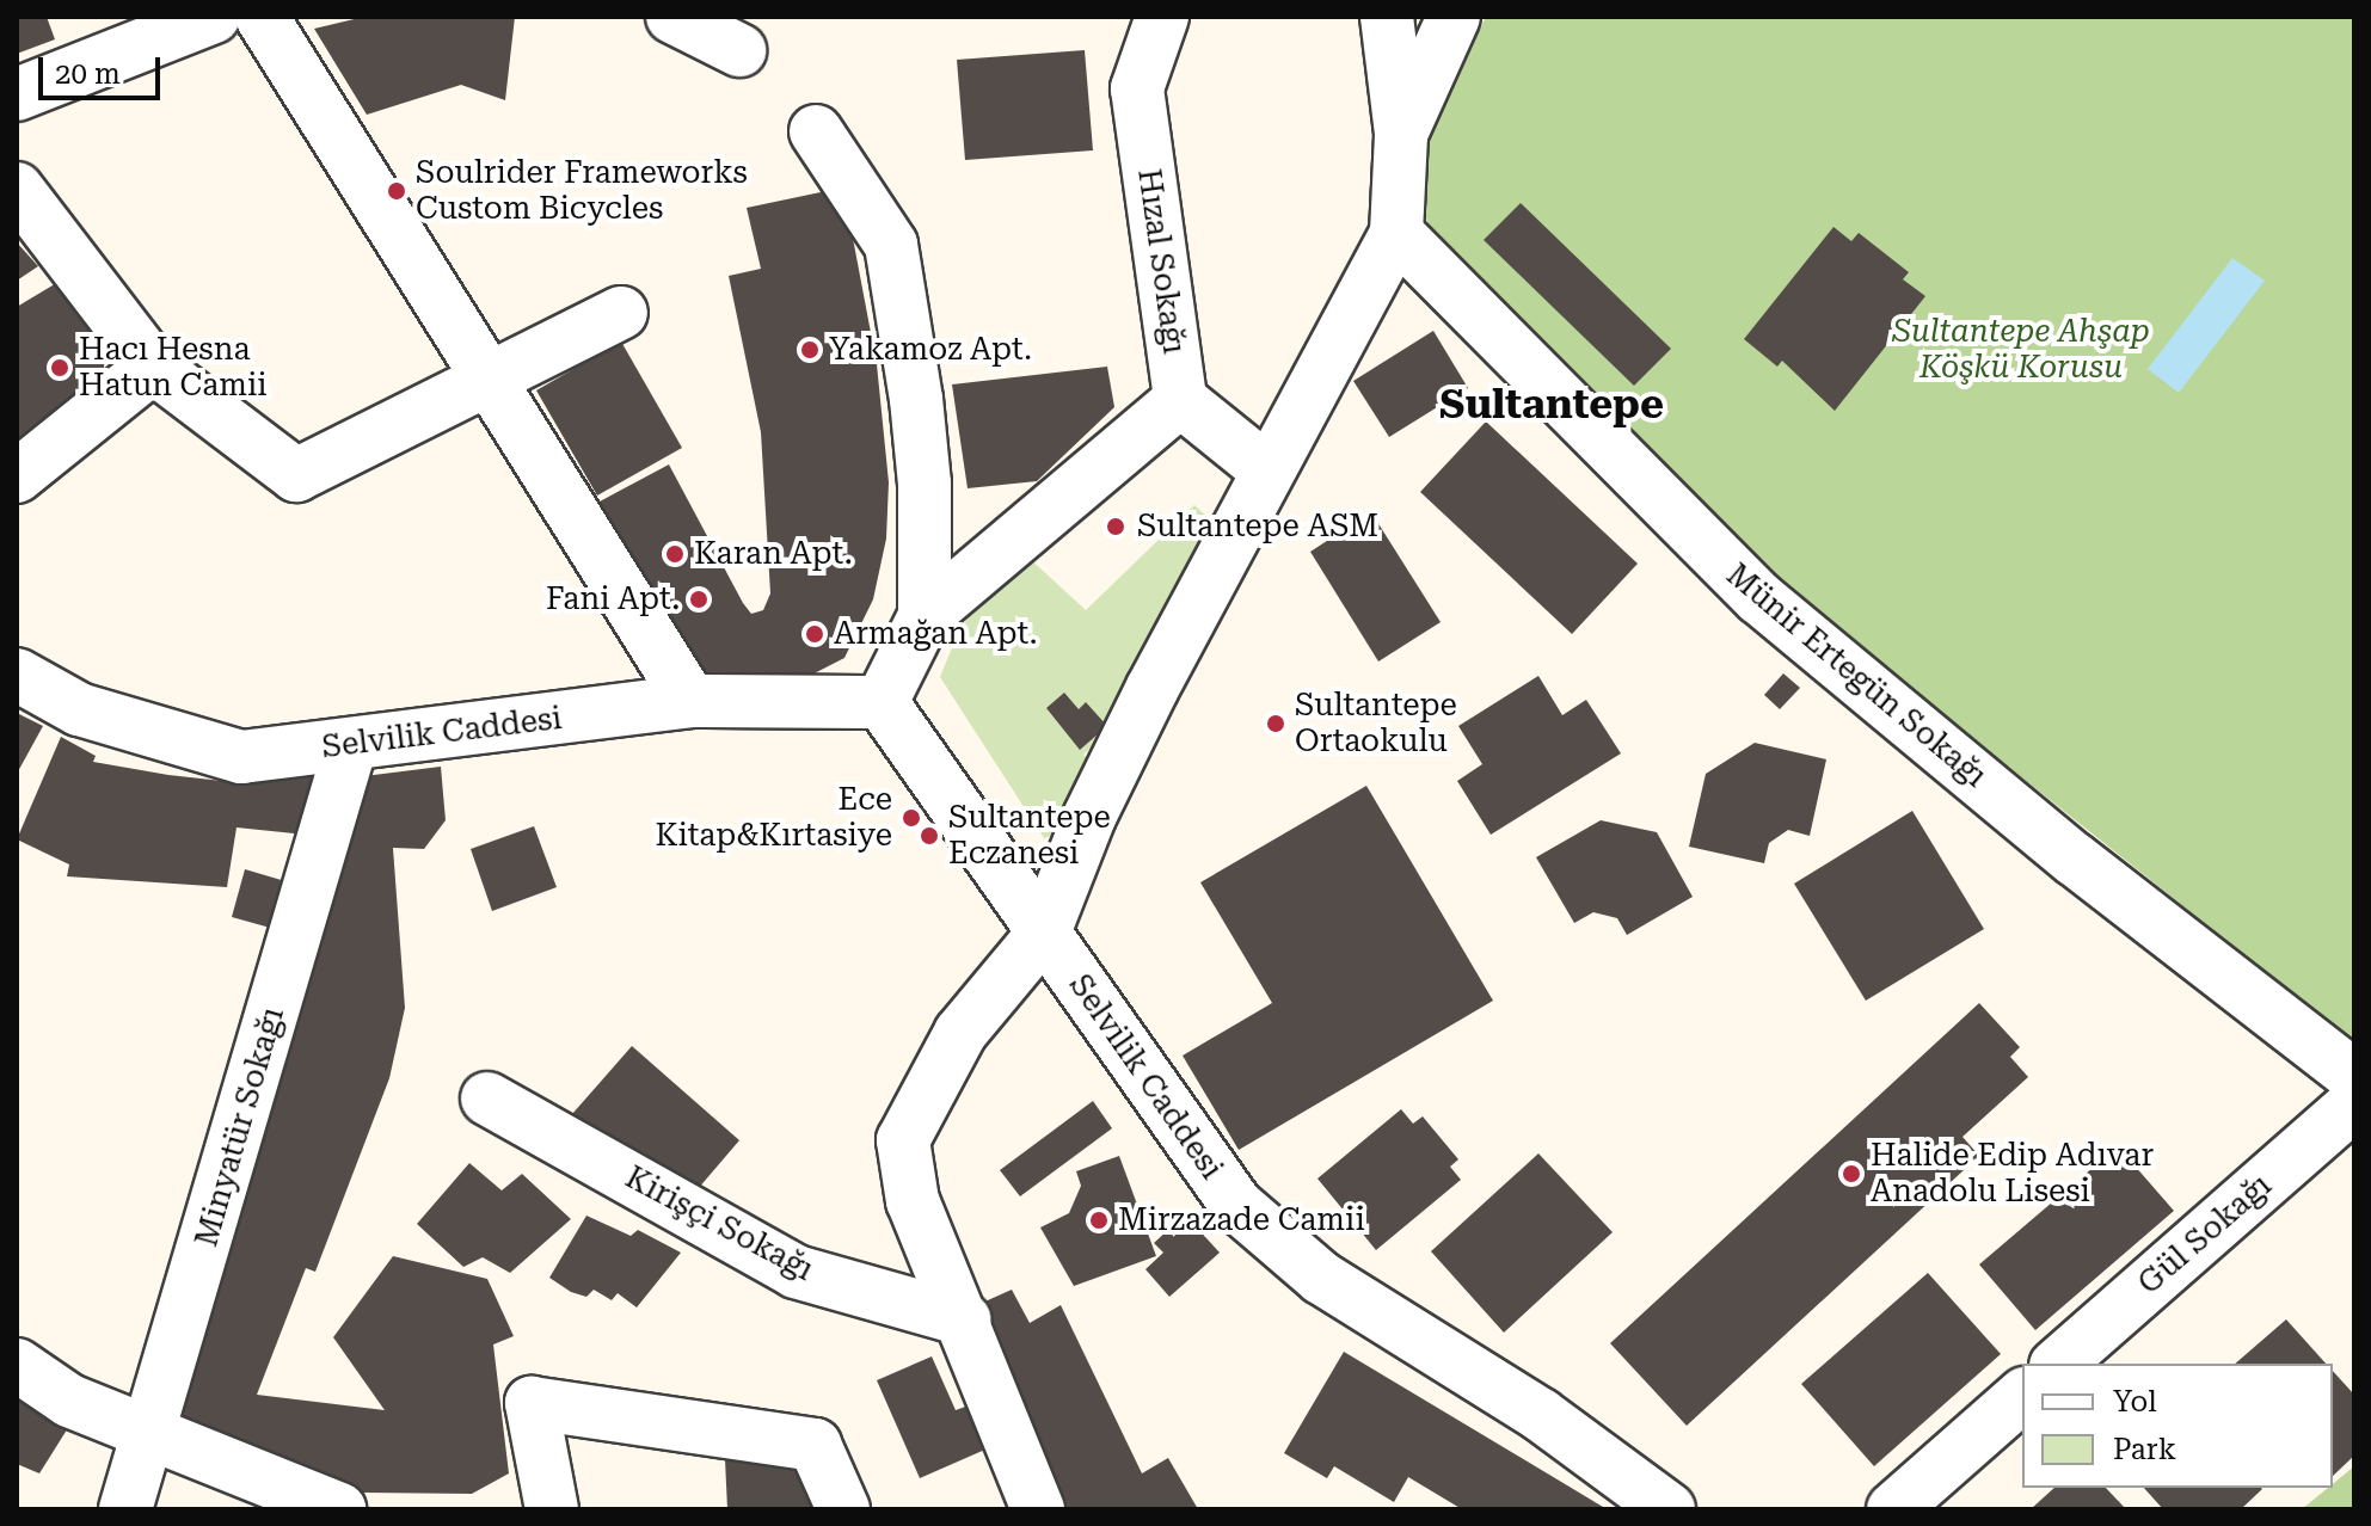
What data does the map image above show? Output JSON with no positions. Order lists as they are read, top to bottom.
{
  "streets": {
    "street": [
      "Hızal Sokağı",
      "Münir Ertegün Sokağı",
      "Selvilik Caddesi",
      "Minyatür Sokağı",
      "Kirişçi Sokağı",
      "Gül Sokağı"
    ]
  },
  "crossings": [
    ["Selvilik Caddesi", "Minyatür Sokağı"]
  ],
  "districts": ["Sultantepe"],
  "parks": ["Sultantepe Ahşap Köşkü Korusu"],
  "places": [
    "Soulrider Frameworks Custom Bicycles",
    "Yakamoz Apt.",
    "Hacı Hesna Hatun Camii",
    "Sultantepe ASM",
    "Karan Apt.",
    "Fani Apt.",
    "Armağan Apt.",
    "Sultantepe Ortaokulu",
    "Ece Kitap&Kırtasiye",
    "Sultantepe Eczanesi",
    "Halide Edip Adıvar Anadolu Lisesi",
    "Mirzazade Camii"
  ],
  "legend": ["Yol", "Park"],
  "scale_bar": "20 m"
}
